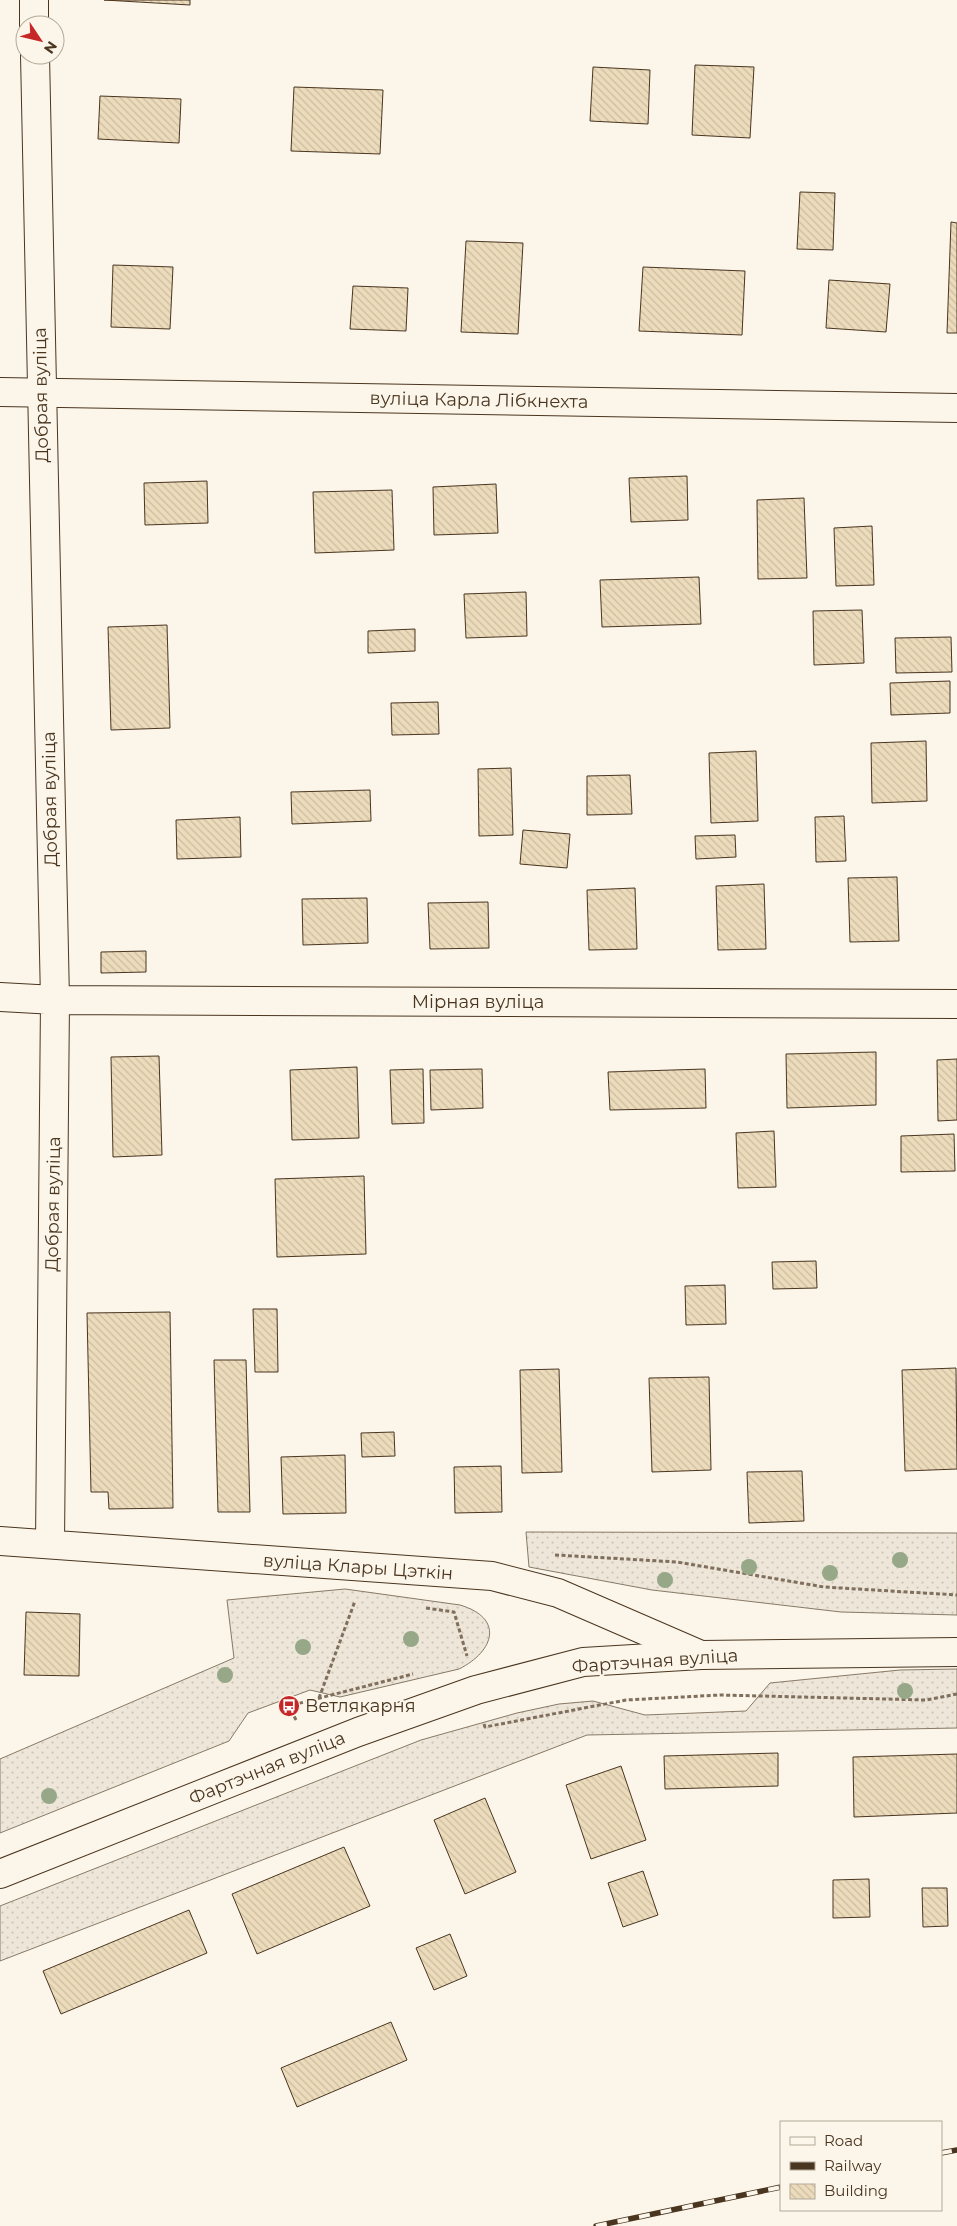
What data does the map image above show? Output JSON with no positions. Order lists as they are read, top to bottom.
{
  "streets": {
    "street": [
      "Добрая вуліца",
      "вуліца Карла Лібкнехта",
      "Мірная вуліца",
      "вуліца Клары Цэткін",
      "Фартэчная вуліца"
    ]
  },
  "crossings": [
    ["Добрая вуліца", "вуліца Карла Лібкнехта"],
    ["Добрая вуліца", "Мірная вуліца"],
    ["Добрая вуліца", "вуліца Клары Цэткін"],
    ["вуліца Клары Цэткін", "Фартэчная вуліца"]
  ],
  "places": {
    "bus stop": ["Ветлякарня"]
  },
  "legend": ["Road", "Railway", "Building"],
  "north": "bottom right"
}
